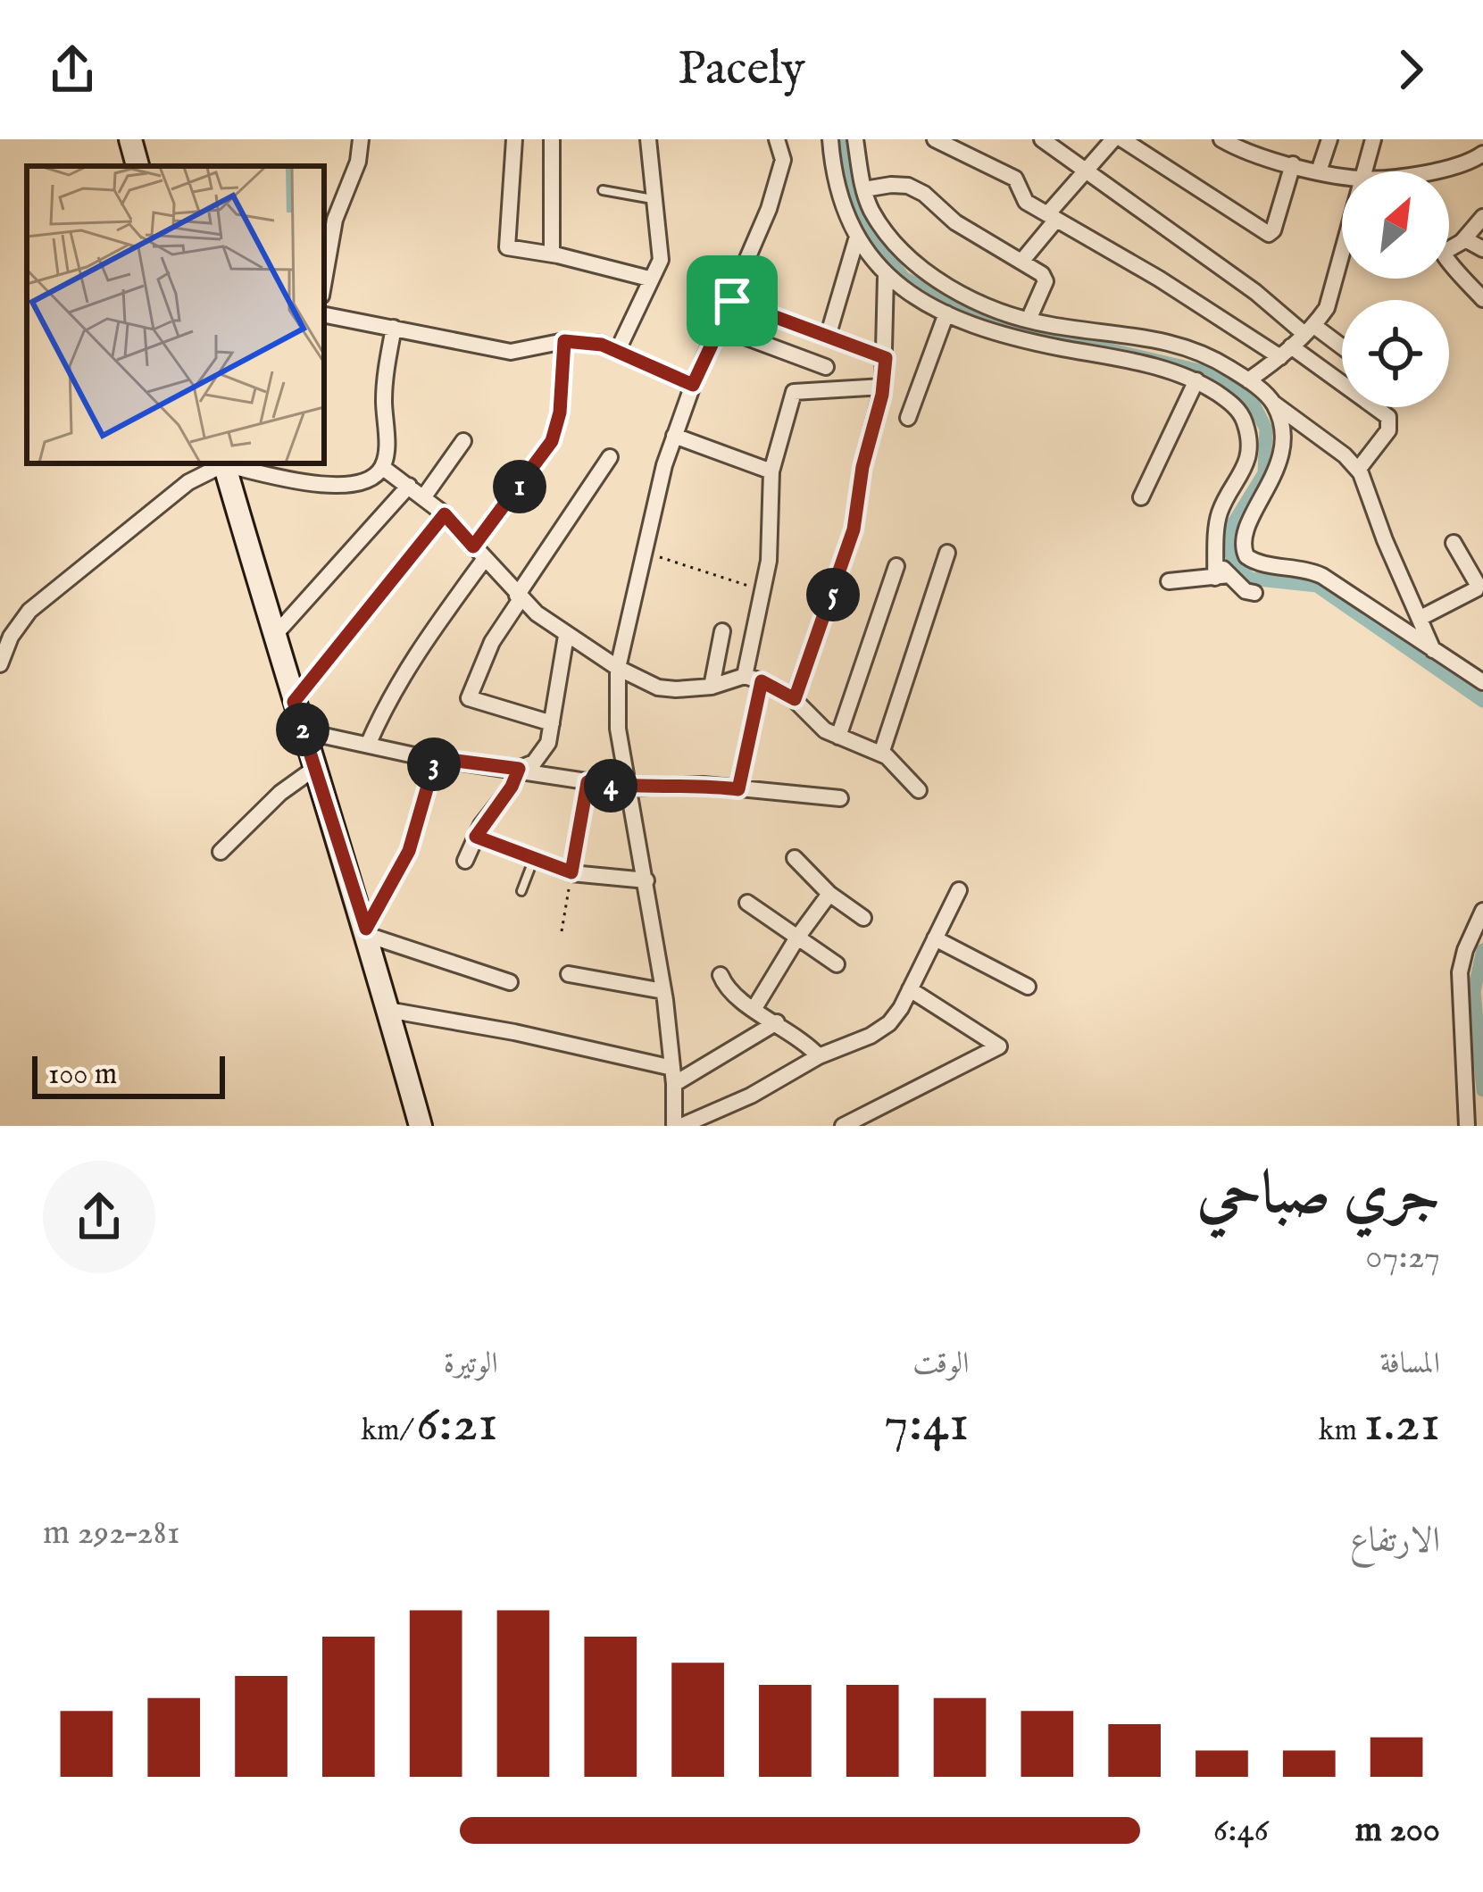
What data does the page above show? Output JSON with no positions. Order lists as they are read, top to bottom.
{
  "scale_bar": "100 m",
  "north": "top right",
  "page": {
    "header": "Pacely",
    "pins": [
      "1",
      "5",
      "2",
      "3",
      "4"
    ],
    "scale": "100 m",
    "heading": ["جري صباحي", "07:27"],
    "stats": [
      ["المسافة", "1.21 km"],
      ["الوقت", "7:41"],
      ["الوتيرة", "6:21 /km"]
    ],
    "chart": ["الارتفاع", "281–292 m"],
    "list": [
      {
        "name": "200 m",
        "note": "6:46"
      }
    ]
  }
}
